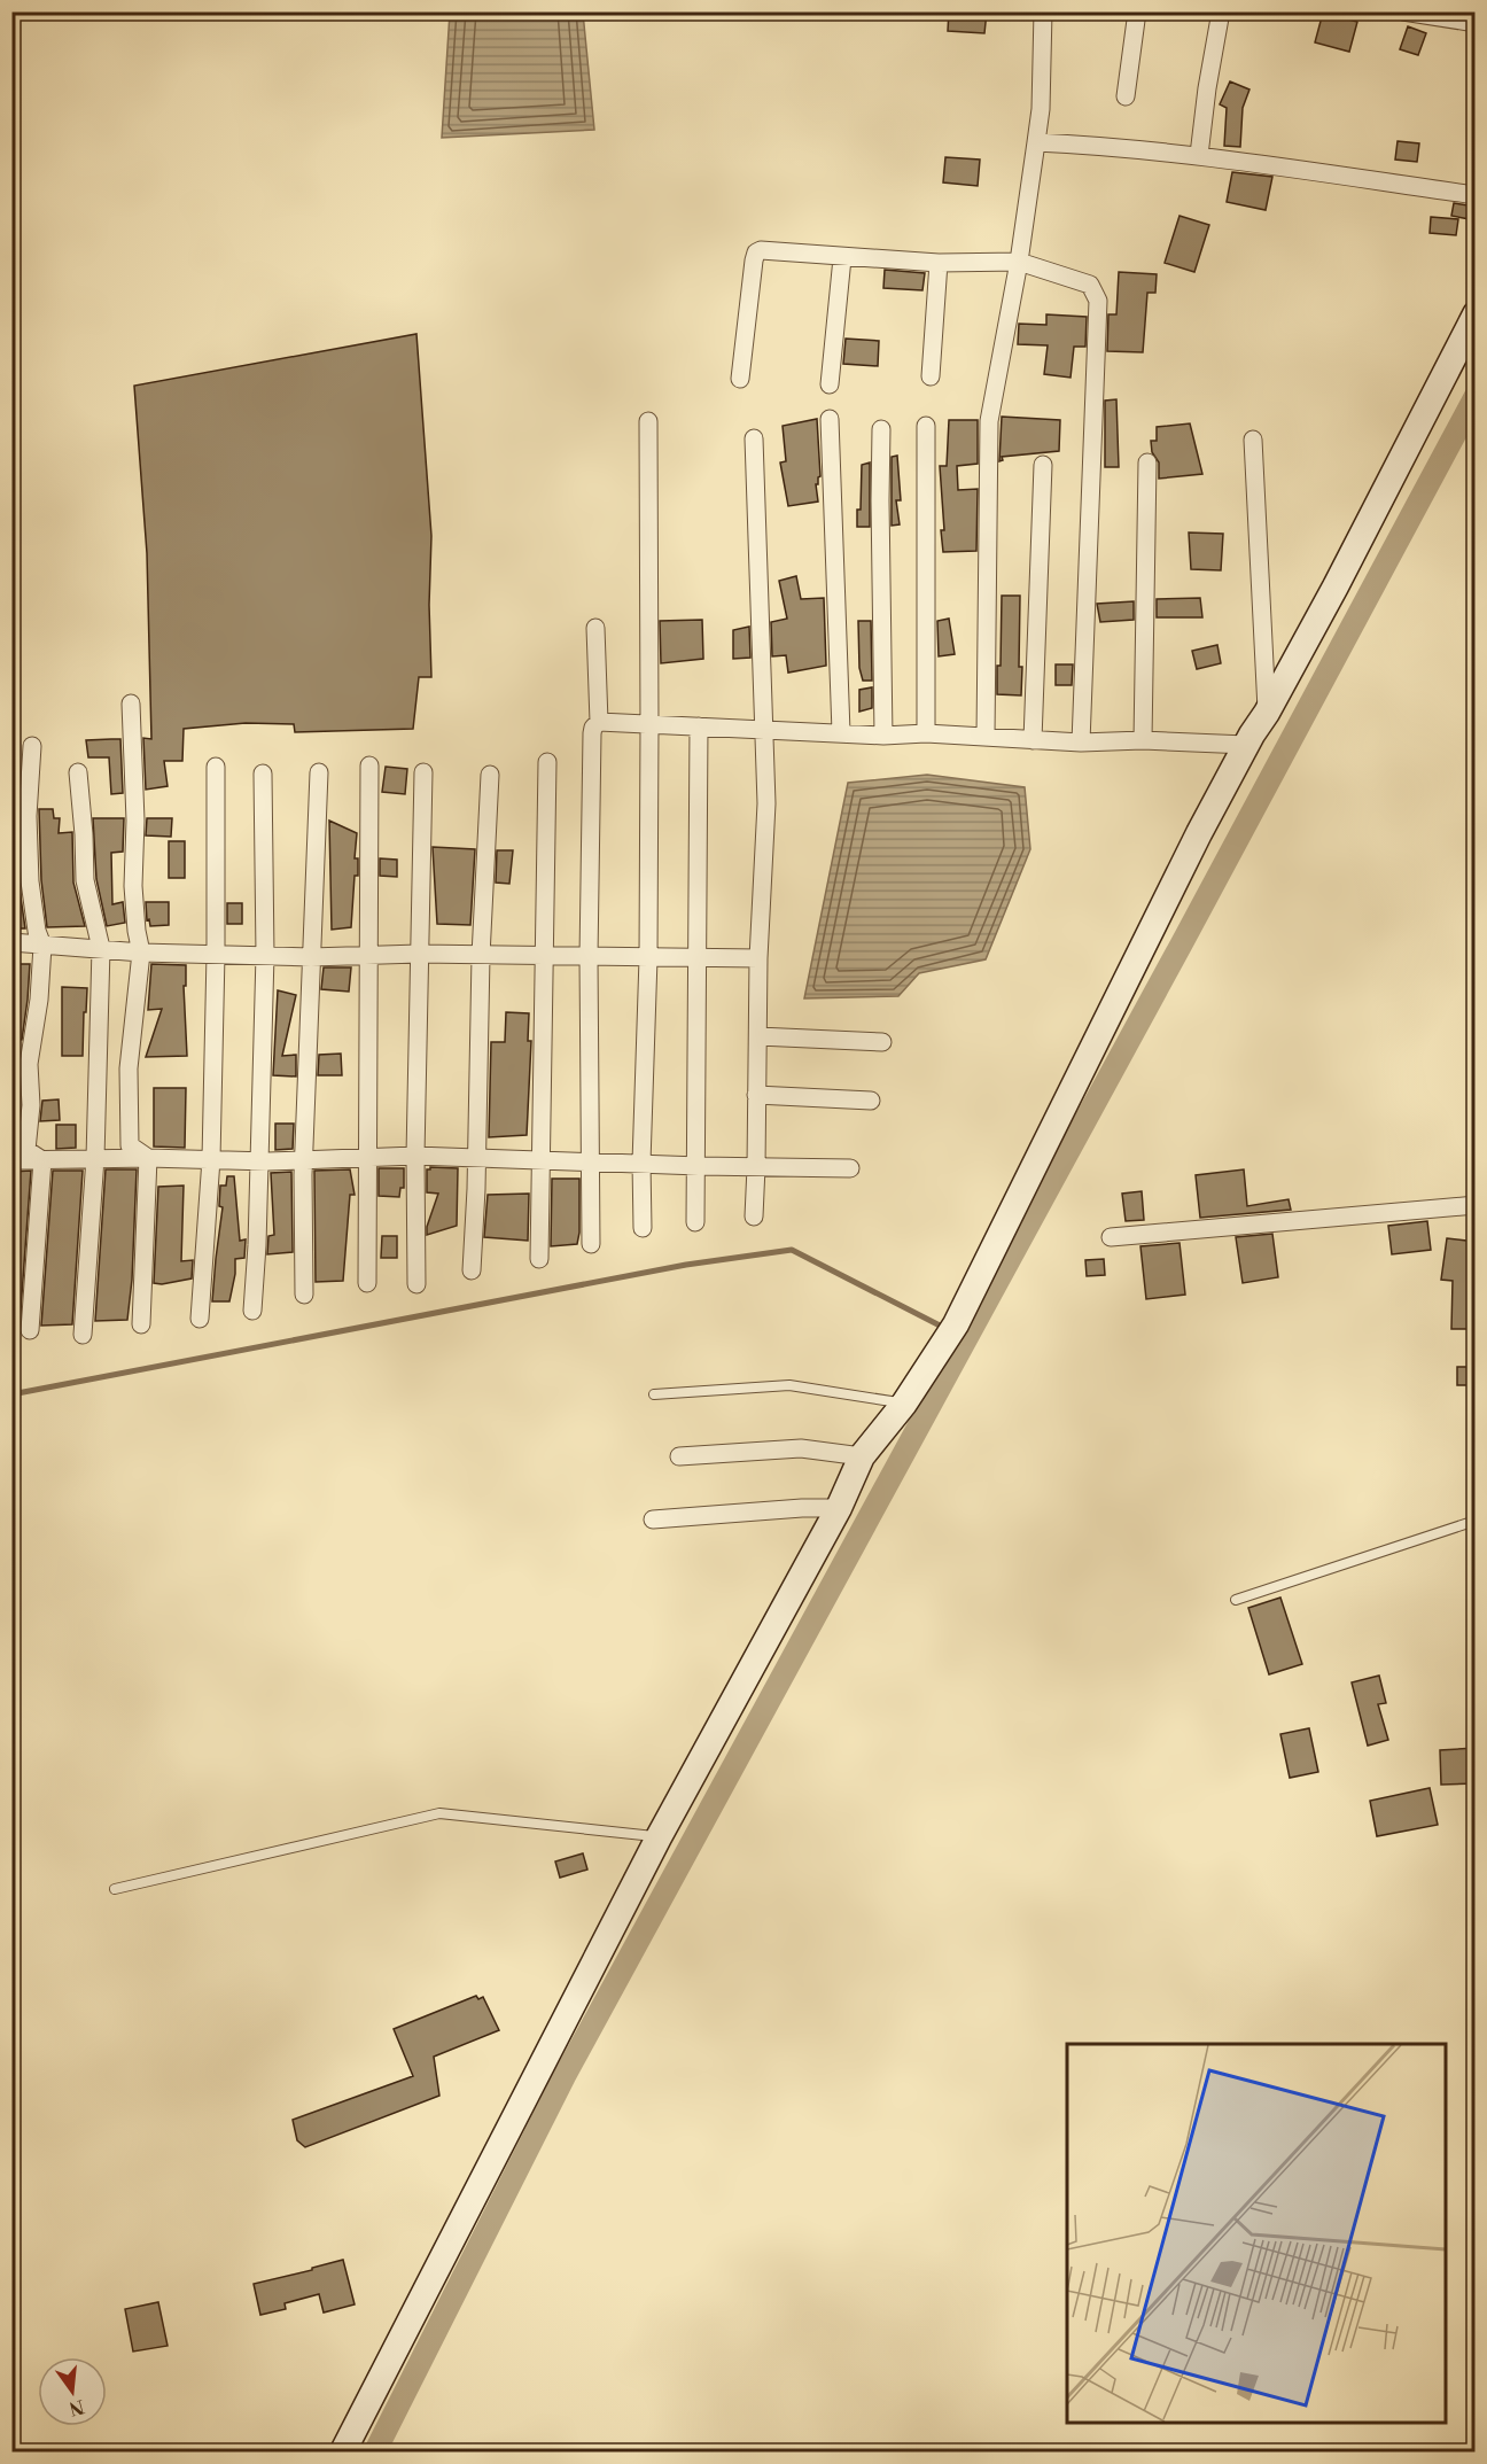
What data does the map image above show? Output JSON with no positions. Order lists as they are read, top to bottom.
{
  "north": "bottom"
}
